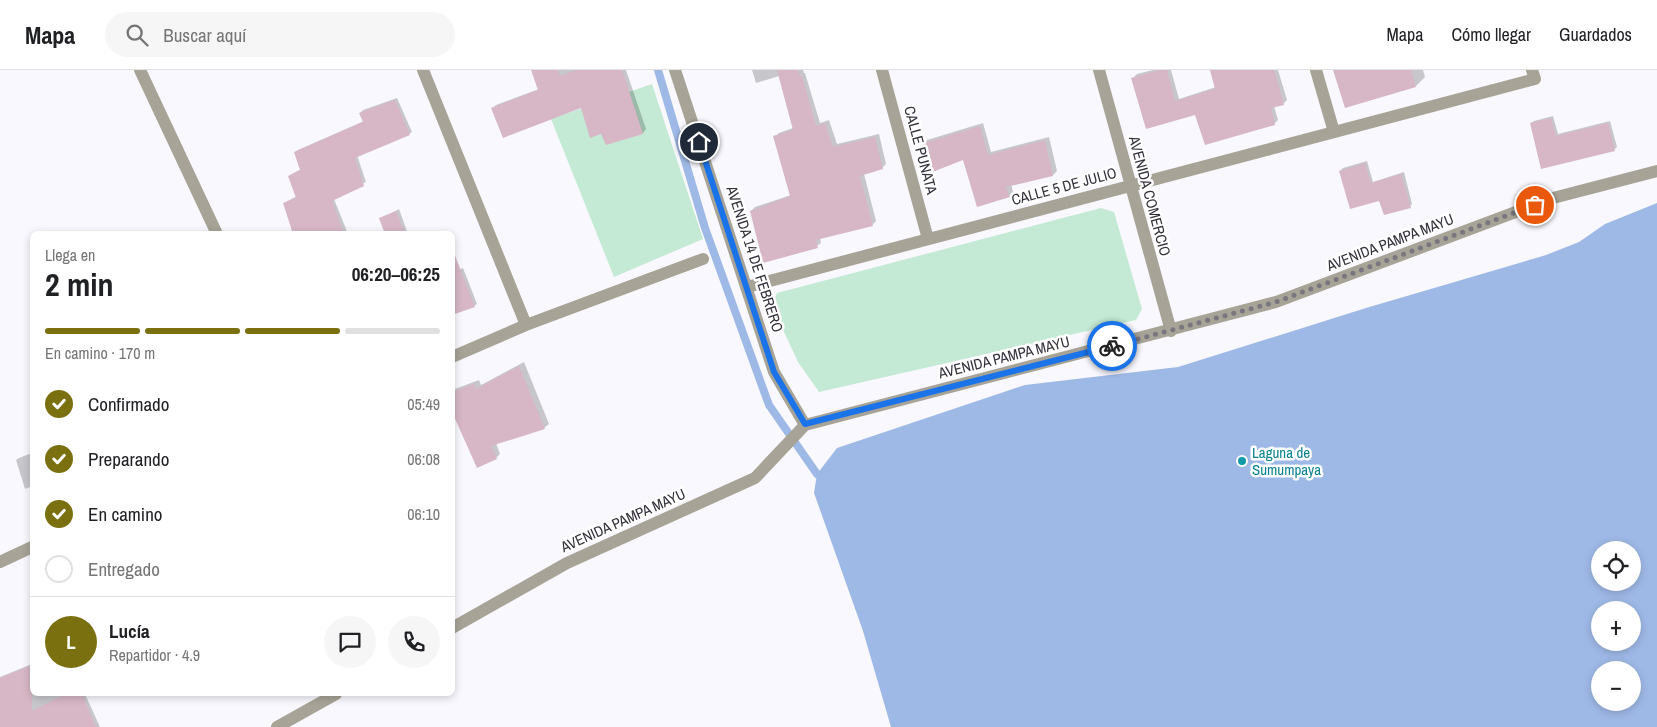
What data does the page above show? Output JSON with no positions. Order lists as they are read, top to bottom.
{
  "streets": {
    "street": [
      "CALLE PUNATA",
      "CALLE 5 DE JULIO",
      "AVENIDA COMERCIO",
      "AVENIDA PAMPA MAYU",
      "AVENIDA 14 DE FEBRERO"
    ]
  },
  "crossings": [
    ["CALLE PUNATA", "CALLE 5 DE JULIO"],
    ["CALLE 5 DE JULIO", "AVENIDA COMERCIO"],
    ["CALLE 5 DE JULIO", "AVENIDA 14 DE FEBRERO"],
    ["AVENIDA COMERCIO", "AVENIDA PAMPA MAYU"],
    ["AVENIDA PAMPA MAYU", "AVENIDA 14 DE FEBRERO"]
  ],
  "places": ["Laguna de Sumumpaya"],
  "page": {
    "header": "Mapa",
    "search": "Buscar aquí",
    "nav": ["Mapa", "Cómo llegar", "Guardados"],
    "heading": ["2 min", "Llega en", "06:20–06:25"],
    "panel": ["Lucía", "Repartidor · 4.9"],
    "bar": "En camino · 170 m",
    "list": [
      ["Confirmado", "05:49"],
      ["Preparando", "06:08"],
      ["En camino", "06:10"],
      "Entregado"
    ],
    "map_buttons": ["+", "−"],
    "round": "L"
  }
}
